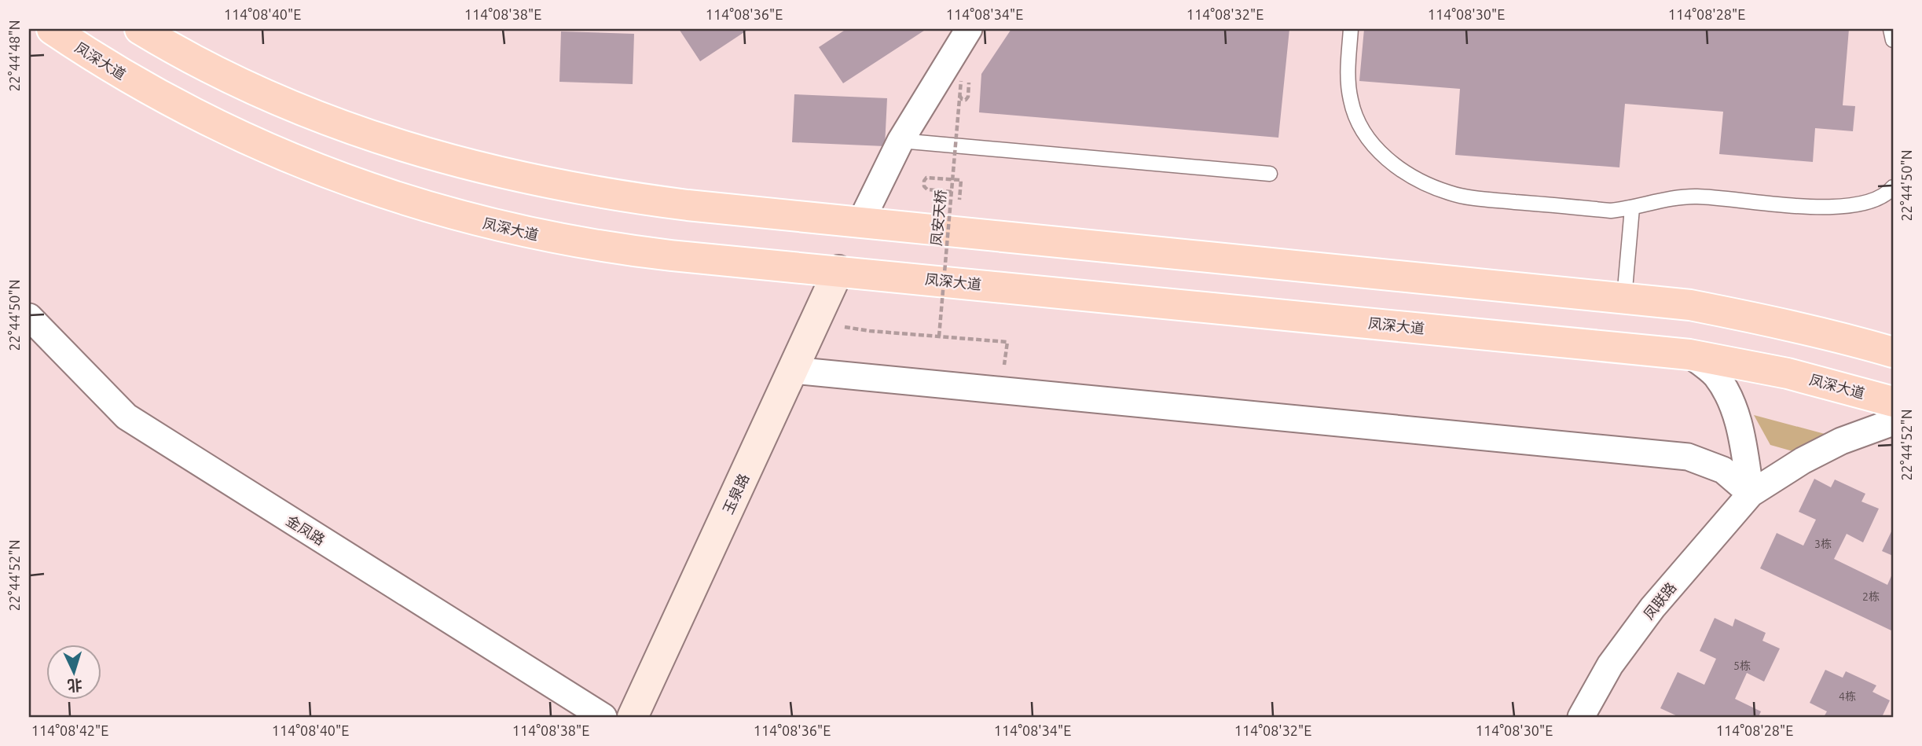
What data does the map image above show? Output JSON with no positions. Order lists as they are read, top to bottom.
{
  "streets": {
    "main road": ["凤深大道"],
    "street": ["玉泉路", "金凤路", "凤联路"],
    "path": ["凤安天桥"]
  },
  "crossings": [
    ["凤深大道", "玉泉路"]
  ],
  "house_numbers": [
    "3栋",
    "2栋",
    "5栋",
    "4栋"
  ],
  "north": "bottom",
  "coordinates": [
    "114°08'40\"E",
    "114°08'38\"E",
    "114°08'36\"E",
    "114°08'34\"E",
    "114°08'32\"E",
    "114°08'30\"E",
    "114°08'28\"E",
    "22°44'48\"N",
    "22°44'50\"N",
    "22°44'52\"N",
    "114°08'42\"E"
  ]
}
